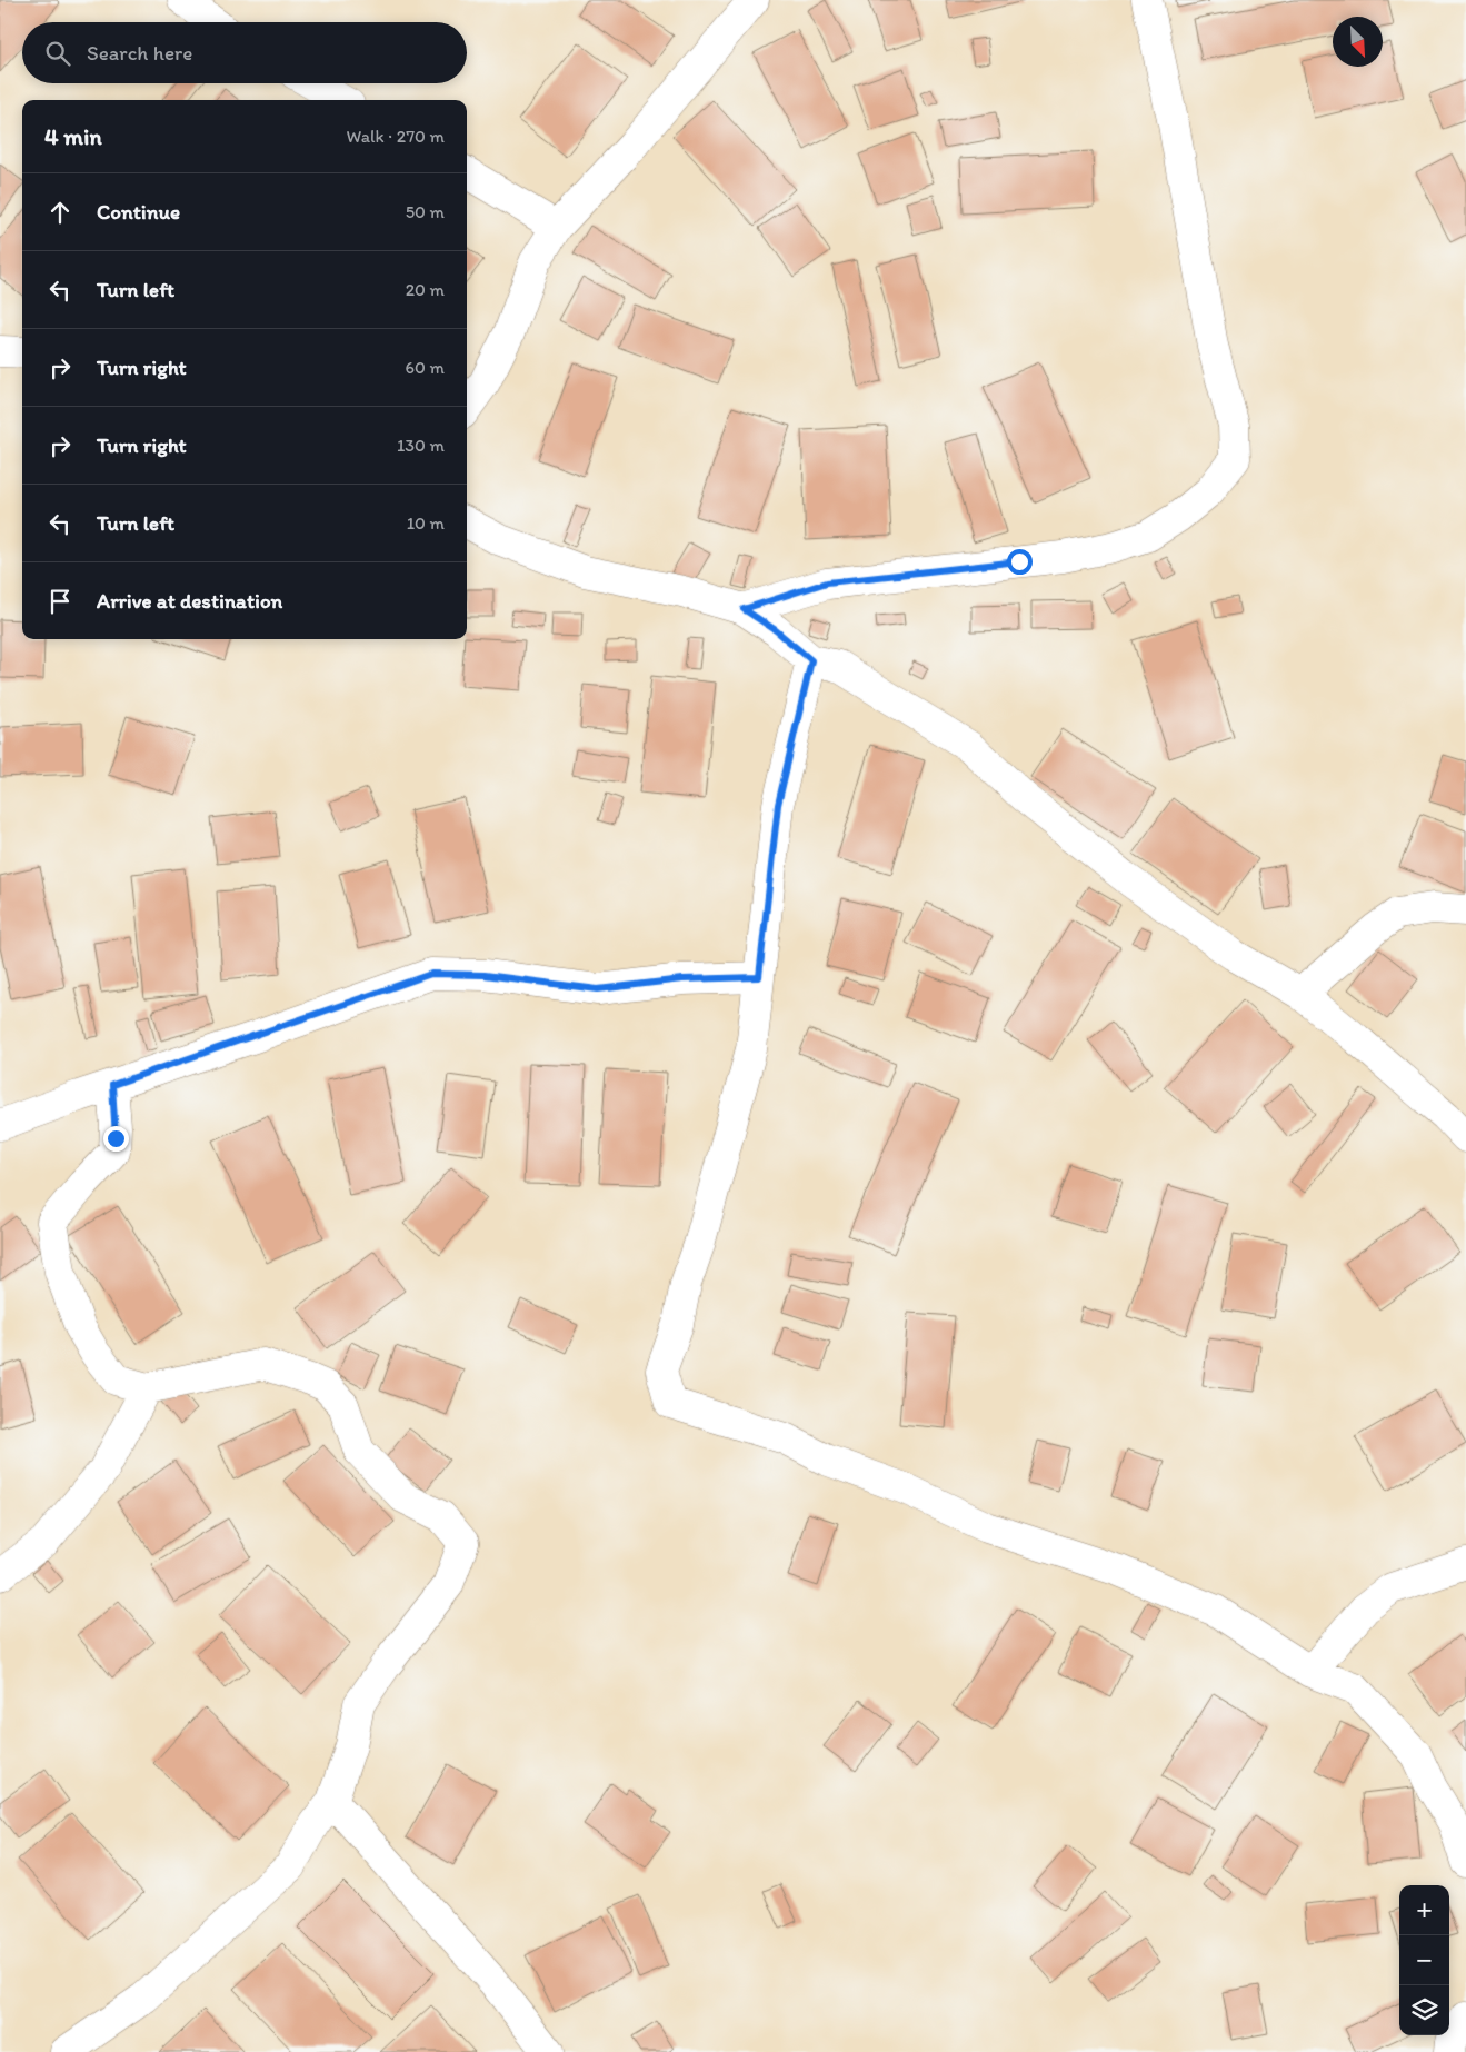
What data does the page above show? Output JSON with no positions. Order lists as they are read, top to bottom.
{
  "north": "bottom right",
  "page": {
    "search": "Search here",
    "heading": ["4 min", "Walk · 270 m"],
    "list": [
      ["Continue", "50 m"],
      ["Turn left", "20 m"],
      ["Turn right", "60 m"],
      ["Turn right", "130 m"],
      ["Turn left", "10 m"],
      "Arrive at destination"
    ],
    "map_buttons": ["+", "−"]
  }
}
